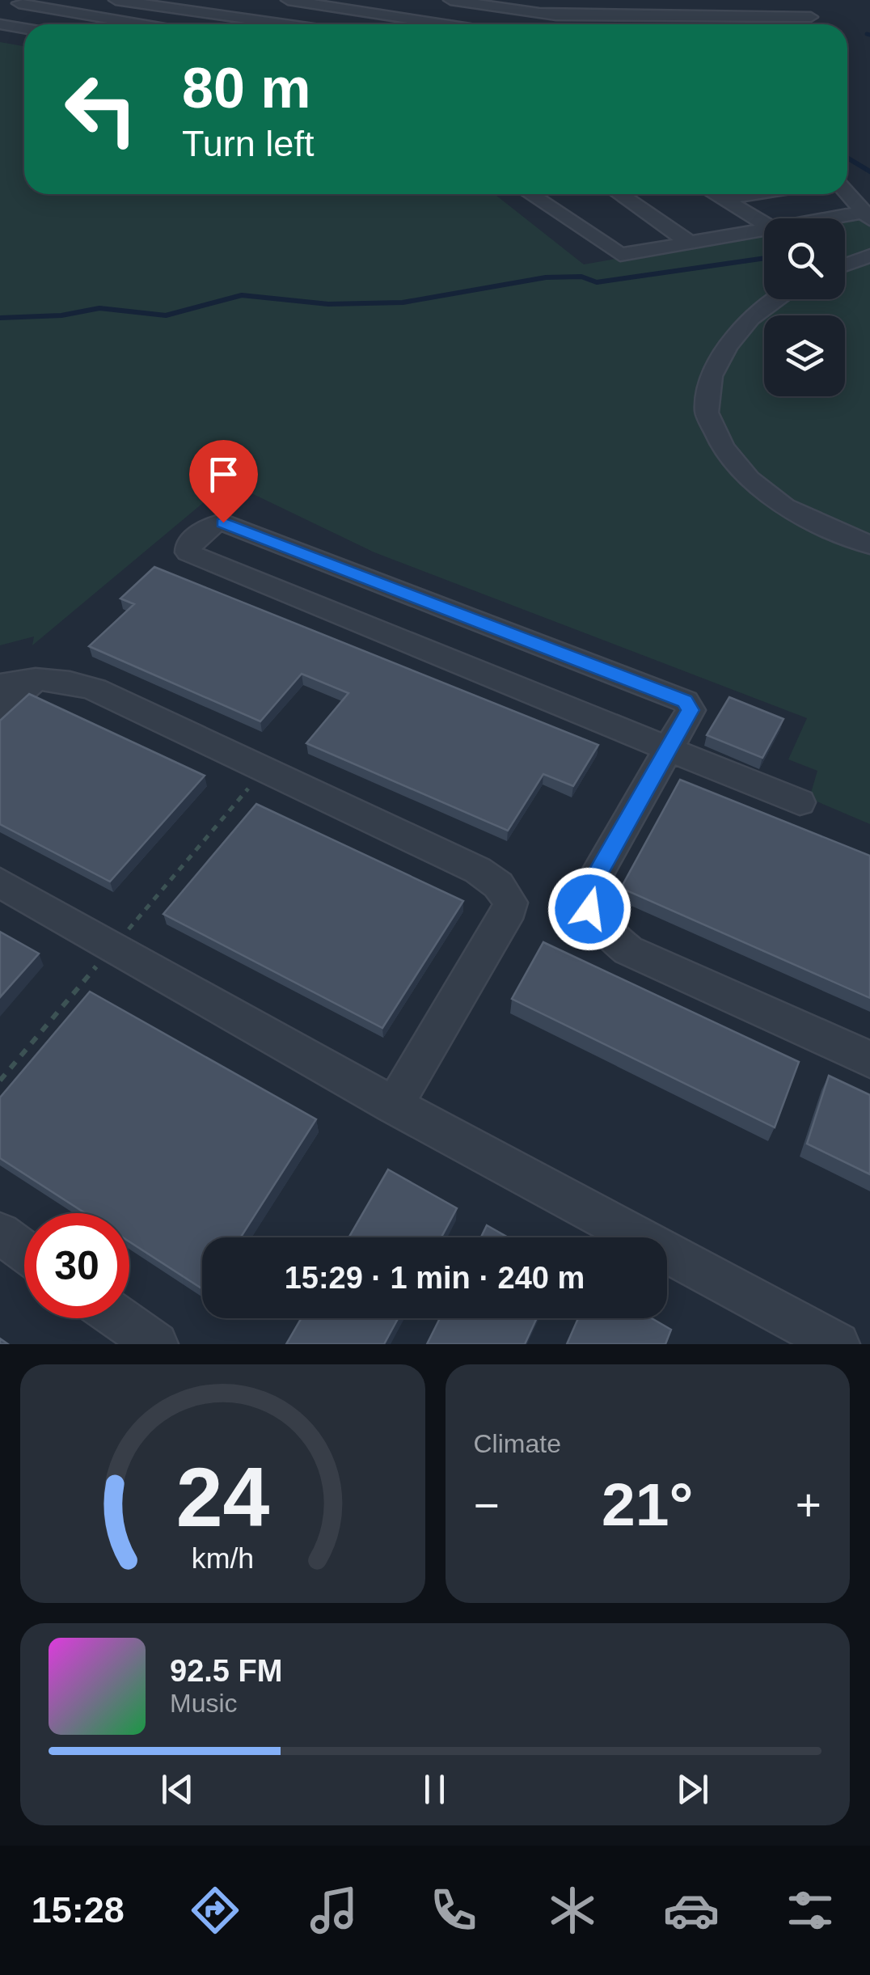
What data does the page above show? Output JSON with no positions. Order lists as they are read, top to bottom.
{
  "page": {
    "turn": ["80 m", "Turn left"],
    "limit": "30",
    "trip": "15:29 · 1 min · 240 m",
    "tile": "Climate",
    "heat": ["−", "21°", "+"],
    "song": ["92.5 FM", "Music"],
    "tabs": "15:28",
    "gauge": ["24", "km/h"]
  }
}
